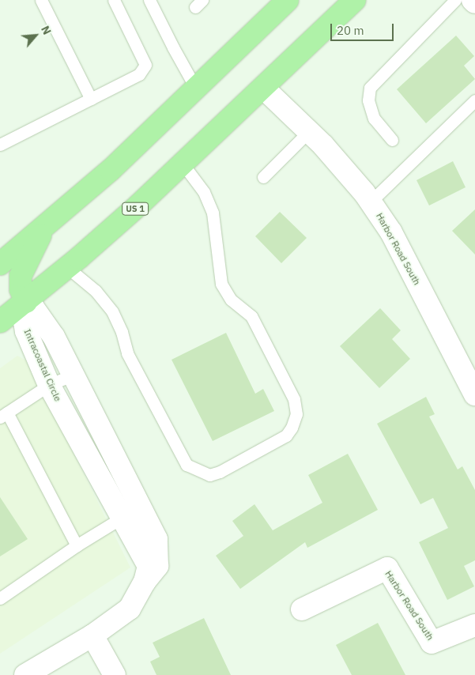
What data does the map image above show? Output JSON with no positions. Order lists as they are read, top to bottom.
{
  "streets": {
    "main road": ["US 1"],
    "street": ["Harbor Road South", "Intracoastal Circle"]
  },
  "crossings": [
    ["US 1", "Harbor Road South"],
    ["US 1", "Intracoastal Circle"]
  ],
  "scale_bar": "20 m",
  "north": "top right"
}
